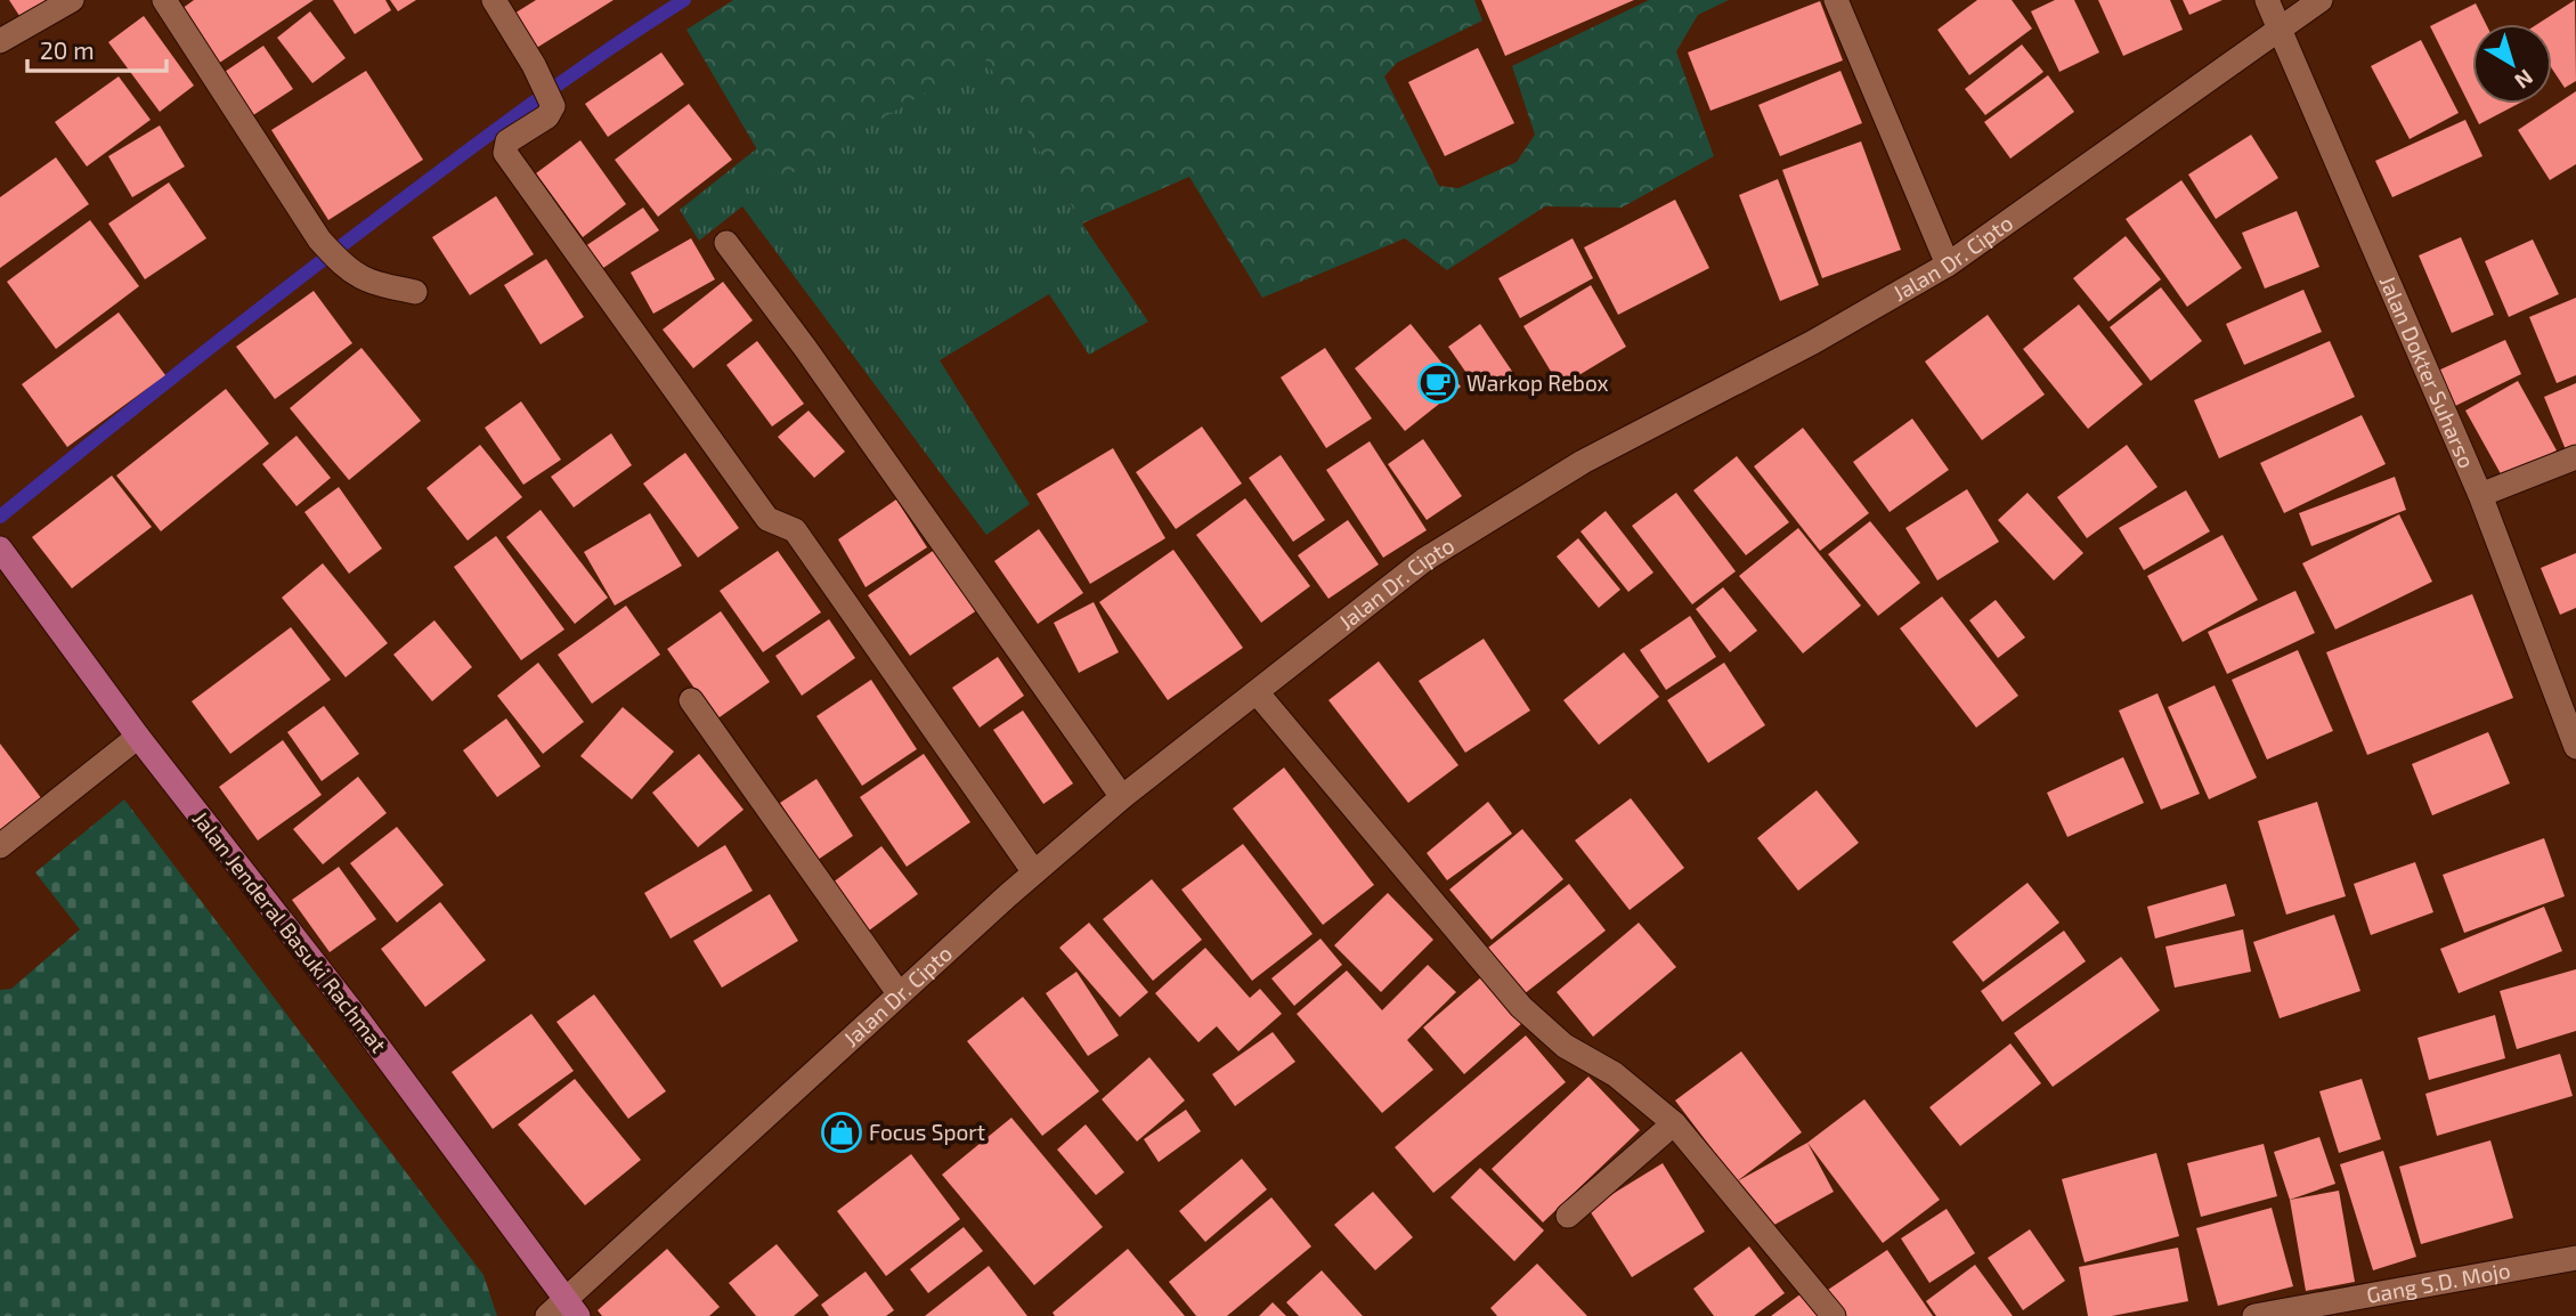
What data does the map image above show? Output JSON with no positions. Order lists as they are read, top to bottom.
{
  "streets": {
    "main road": ["Jalan Jenderal Basuki Rachmat"],
    "street": ["Jalan Dr. Cipto", "Jalan Dokter Suharso", "Gang S.D. Mojo"]
  },
  "crossings": [
    ["Jalan Dr. Cipto", "Jalan Dokter Suharso"],
    ["Jalan Dr. Cipto", "Jalan Jenderal Basuki Rachmat"]
  ],
  "places": {
    "cafe": ["Warkop Rebox"],
    "shop": ["Focus Sport"]
  },
  "scale_bar": "20 m",
  "north": "bottom right"
}
